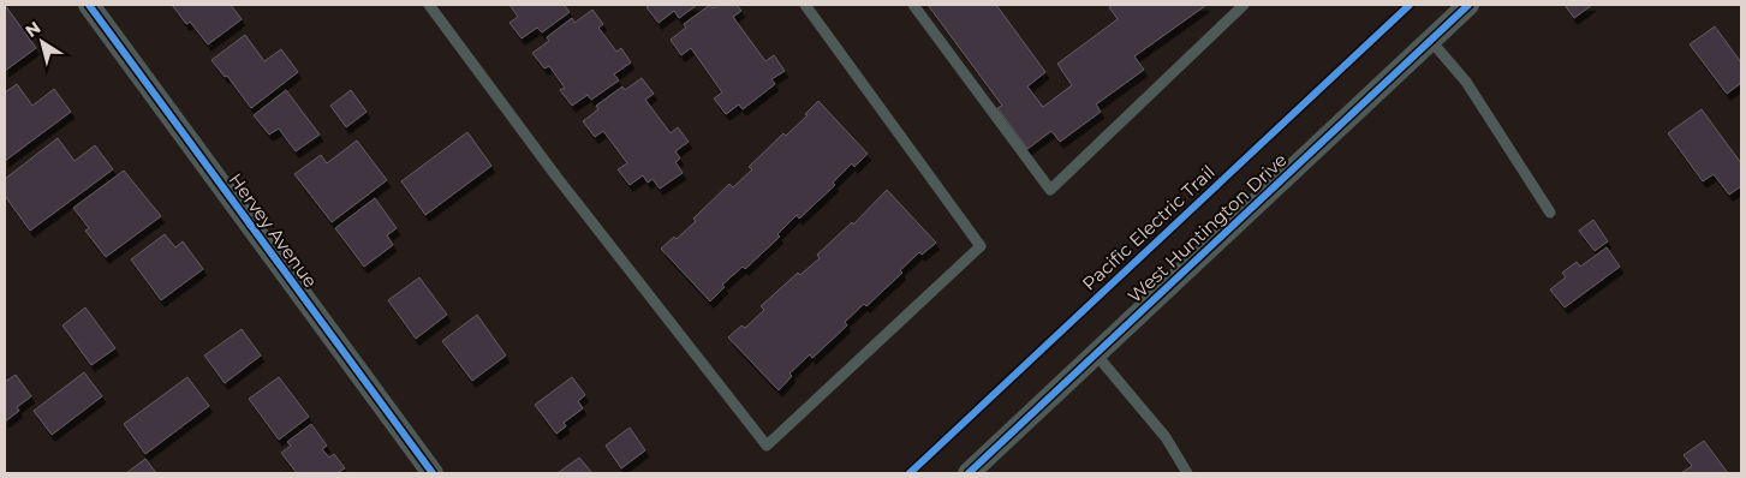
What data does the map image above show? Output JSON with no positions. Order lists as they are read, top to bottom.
{
  "streets": {
    "street": ["West Huntington Drive", "Hervey Avenue"],
    "cycle path": ["Pacific Electric Trail"]
  },
  "north": "top left"
}
